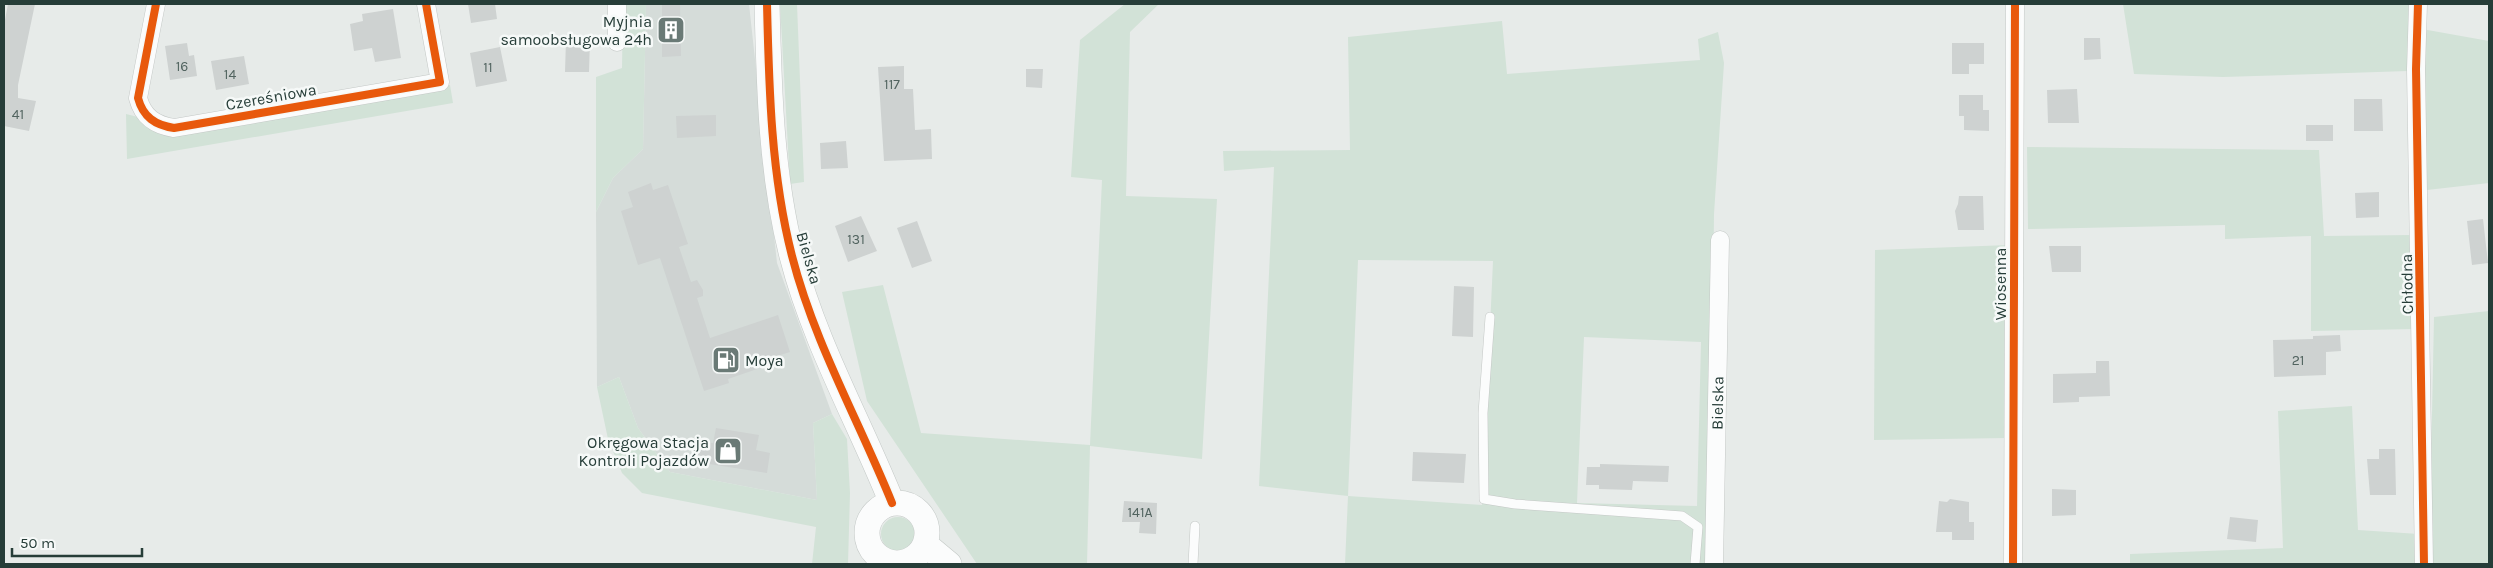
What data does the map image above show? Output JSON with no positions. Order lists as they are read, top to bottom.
{
  "streets": {
    "street": [
      "Czereśniowa",
      "Bielska",
      "Wiosenna",
      "Chłodna"
    ]
  },
  "places": {
    "building": ["Myjnia samoobsługowa 24h"],
    "fuel station": ["Moya"],
    "shop": ["Okręgowa Stacja Kontroli Pojazdów"]
  },
  "house_numbers": [
    "16",
    "11",
    "14",
    "117",
    "41",
    "131",
    "21",
    "141A"
  ],
  "scale_bar": "50 m"
}
